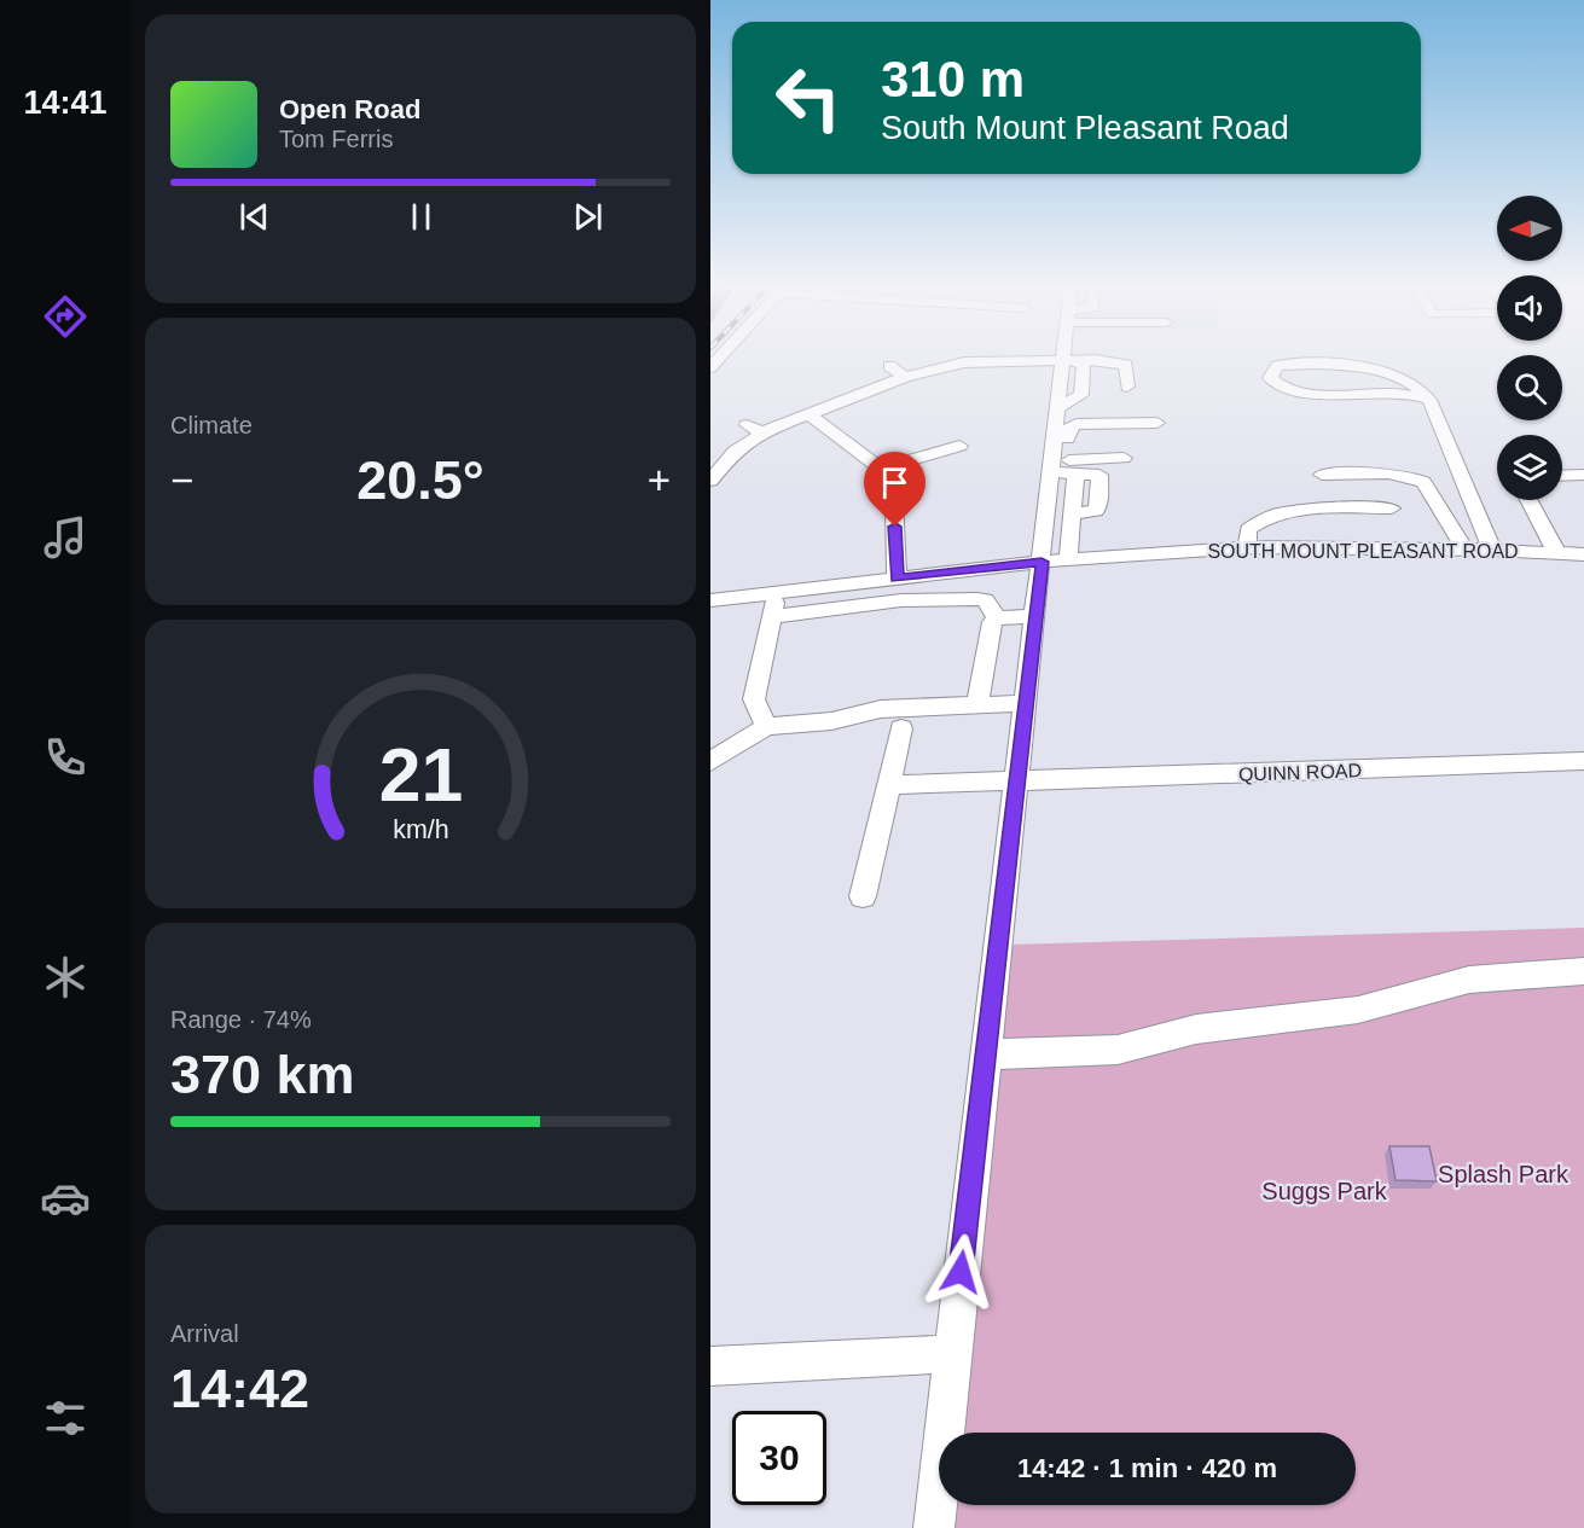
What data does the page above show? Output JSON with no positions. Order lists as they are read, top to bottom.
{
  "streets": {
    "street": ["SOUTH MOUNT PLEASANT ROAD", "QUINN ROAD"]
  },
  "parks": ["Splash Park", "Suggs Park"],
  "north": "left",
  "page": {
    "tabs": "14:41",
    "turn": ["310 m", "South Mount Pleasant Road"],
    "song": ["Open Road", "Tom Ferris"],
    "tile": [
      "Climate",
      ["Range · 74%", "370 km"],
      ["Arrival", "14:42"]
    ],
    "heat": ["−", "20.5°", "+"],
    "limit": "30",
    "trip": "14:42 · 1 min · 420 m",
    "gauge": ["21", "km/h"]
  }
}
